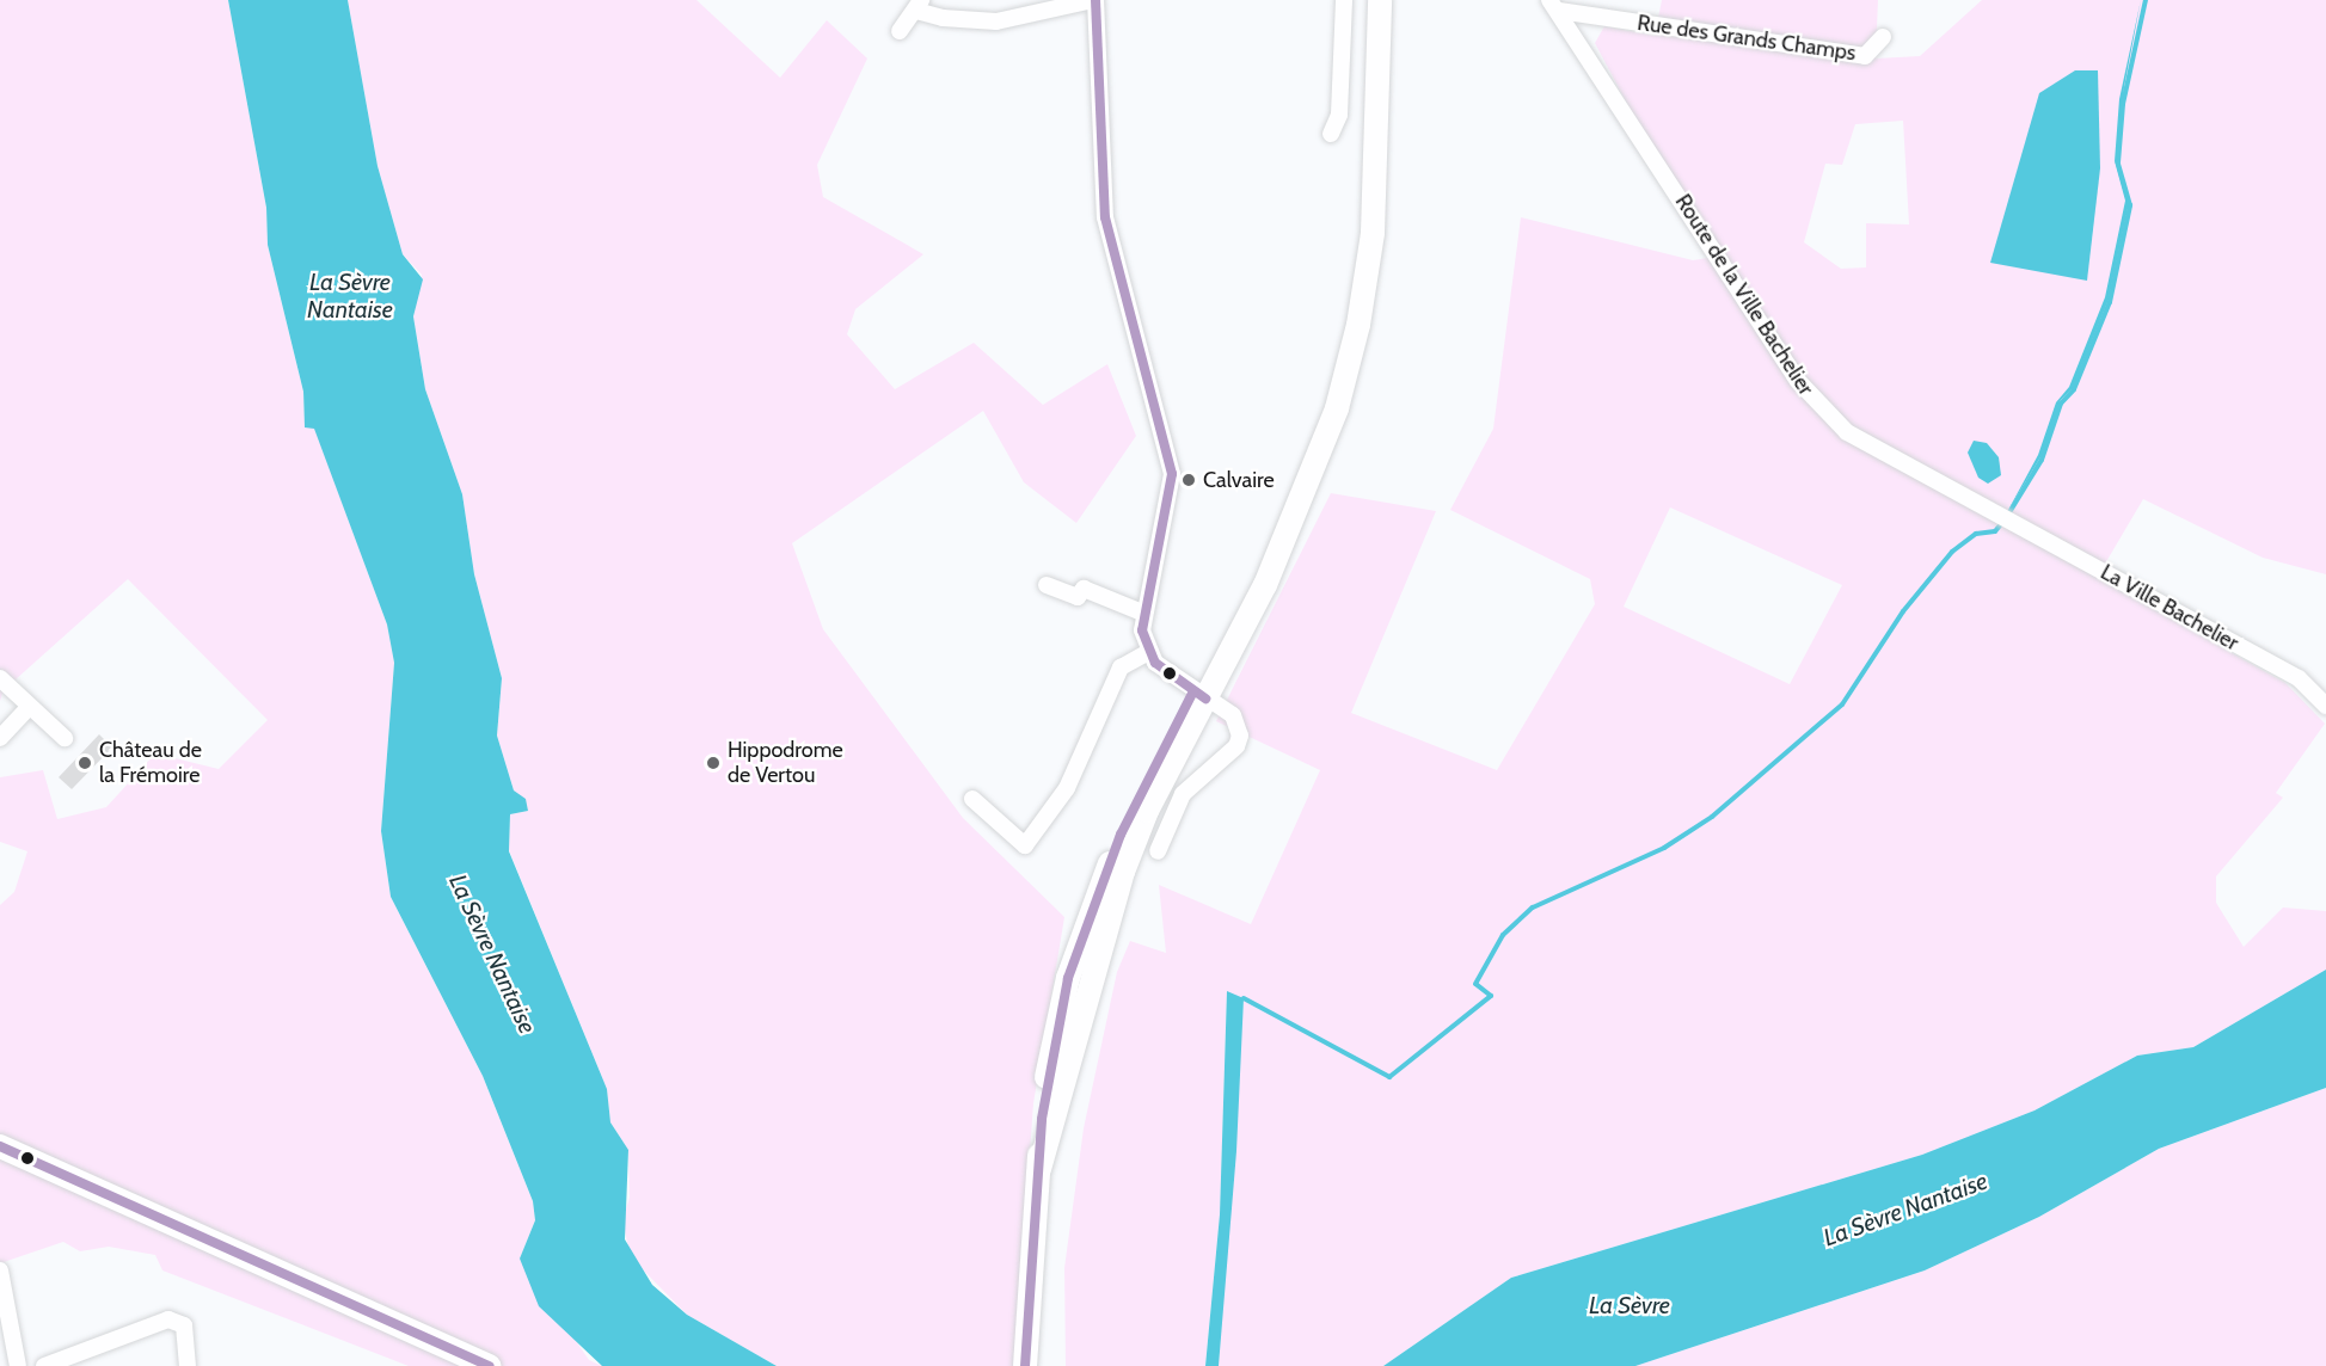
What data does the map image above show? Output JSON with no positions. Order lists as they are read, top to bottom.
{
  "streets": {
    "street": ["Rue des Grands Champs", "Route de la Ville Bachelier", "La Ville Bachelier"]
  },
  "crossings": [
    ["Rue des Grands Champs", "Route de la Ville Bachelier"],
    ["Route de la Ville Bachelier", "La Ville Bachelier"]
  ],
  "water": ["La Sèvre Nantaise", "La Sèvre"],
  "places": ["Calvaire", "Château de la Frémoire", "Hippodrome de Vertou"]
}
